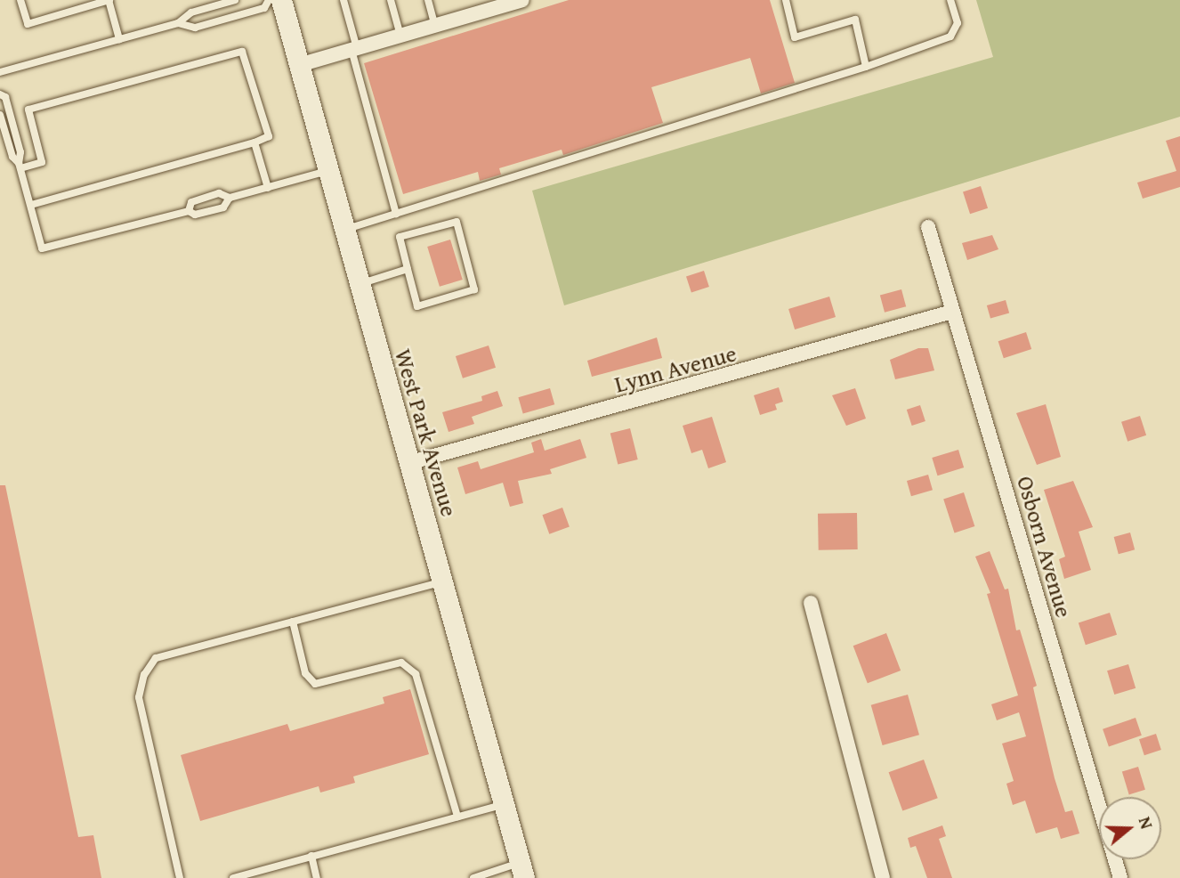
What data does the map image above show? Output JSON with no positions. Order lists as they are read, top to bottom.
{
  "streets": {
    "main road": ["West Park Avenue"],
    "street": ["Lynn Avenue", "Osborn Avenue"]
  },
  "crossings": [
    ["Lynn Avenue", "West Park Avenue"],
    ["Lynn Avenue", "Osborn Avenue"]
  ],
  "north": "right"
}
